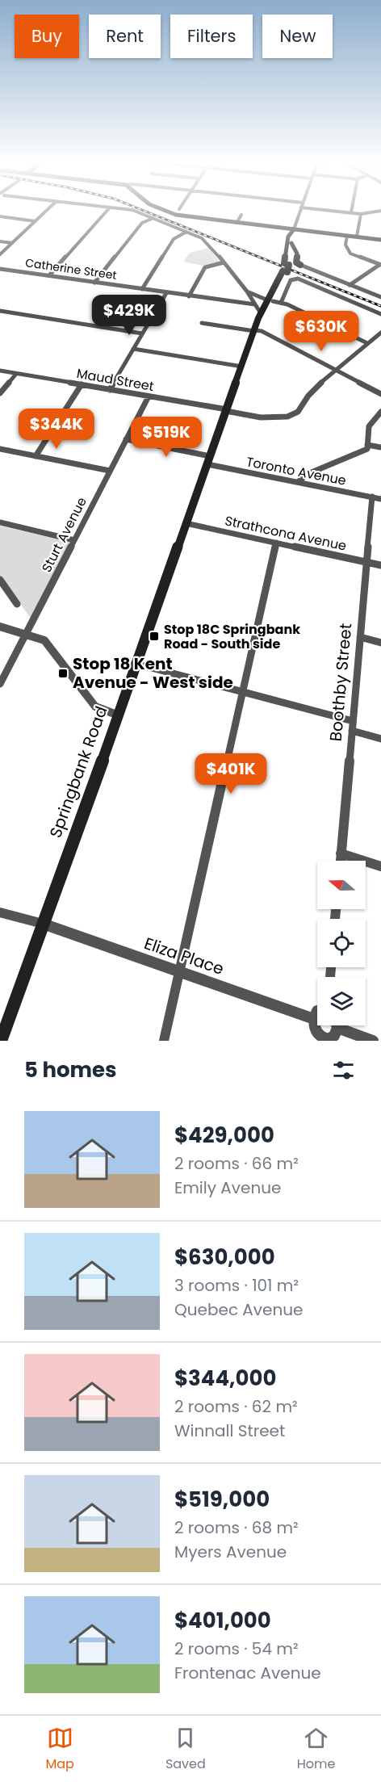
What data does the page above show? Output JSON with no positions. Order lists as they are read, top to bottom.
{
  "streets": {
    "main road": ["Springbank Road"],
    "street": [
      "Catherine Street",
      "Maud Street",
      "Toronto Avenue",
      "Strathcona Avenue",
      "Sturt Avenue",
      "Boothby Street",
      "Eliza Place"
    ]
  },
  "crossings": [
    ["Maud Street", "Sturt Avenue"],
    ["Maud Street", "Springbank Road"],
    ["Toronto Avenue", "Sturt Avenue"],
    ["Toronto Avenue", "Boothby Street"],
    ["Toronto Avenue", "Springbank Road"],
    ["Strathcona Avenue", "Boothby Street"],
    ["Strathcona Avenue", "Springbank Road"],
    ["Springbank Road", "Eliza Place"]
  ],
  "places": {
    "transit": ["Stop 18C Springbank Road - South side", "Stop 18 Kent Avenue - West side"]
  },
  "north": "left",
  "page": {
    "chip": [
      "Buy",
      "Rent",
      "Filters",
      "New"
    ],
    "price": [
      "$429K",
      "$630K",
      "$344K",
      "$519K",
      "$401K"
    ],
    "heading": "5 homes",
    "list": [
      {
        "name": "$429,000",
        "note": "2 rooms · 66 m² · Emily Avenue"
      },
      {
        "name": "$630,000",
        "note": "3 rooms · 101 m² · Quebec Avenue"
      },
      {
        "name": "$344,000",
        "note": "2 rooms · 62 m² · Winnall Street"
      },
      {
        "name": "$519,000",
        "note": "2 rooms · 68 m² · Myers Avenue"
      },
      {
        "name": "$401,000",
        "note": "2 rooms · 54 m² · Frontenac Avenue"
      }
    ],
    "tabs": ["Map", "Saved", "Home"]
  }
}
